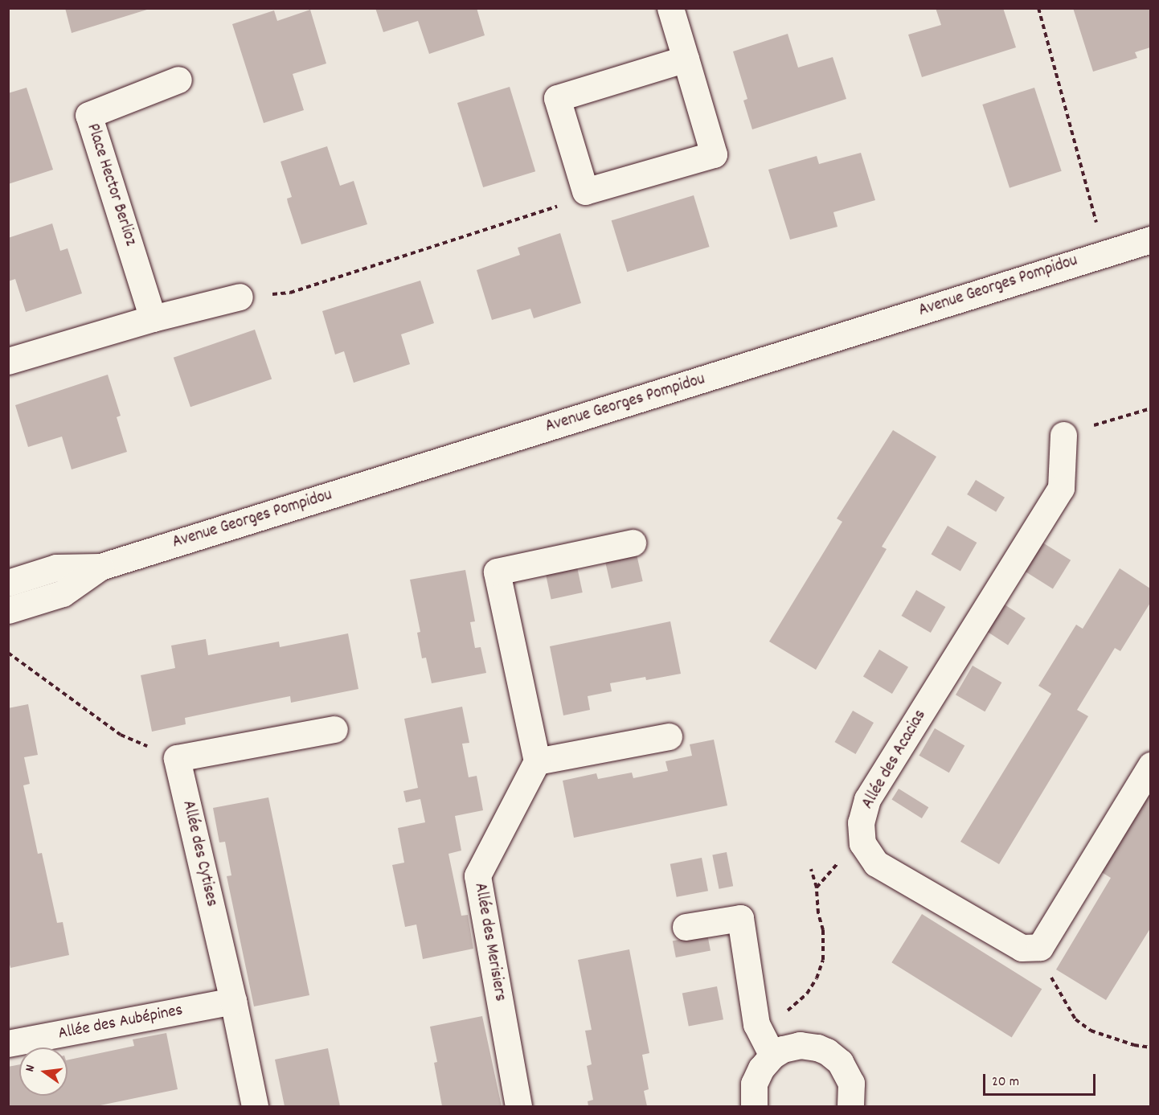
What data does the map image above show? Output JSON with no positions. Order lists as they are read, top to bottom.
{
  "streets": {
    "street": [
      "Place Hector Berlioz",
      "Avenue Georges Pompidou",
      "Allée des Acacias",
      "Allée des Cytises",
      "Allée des Merisiers",
      "Allée des Aubépines"
    ]
  },
  "crossings": [
    ["Allée des Cytises", "Allée des Aubépines"]
  ],
  "scale_bar": "20 m",
  "north": "left"
}
